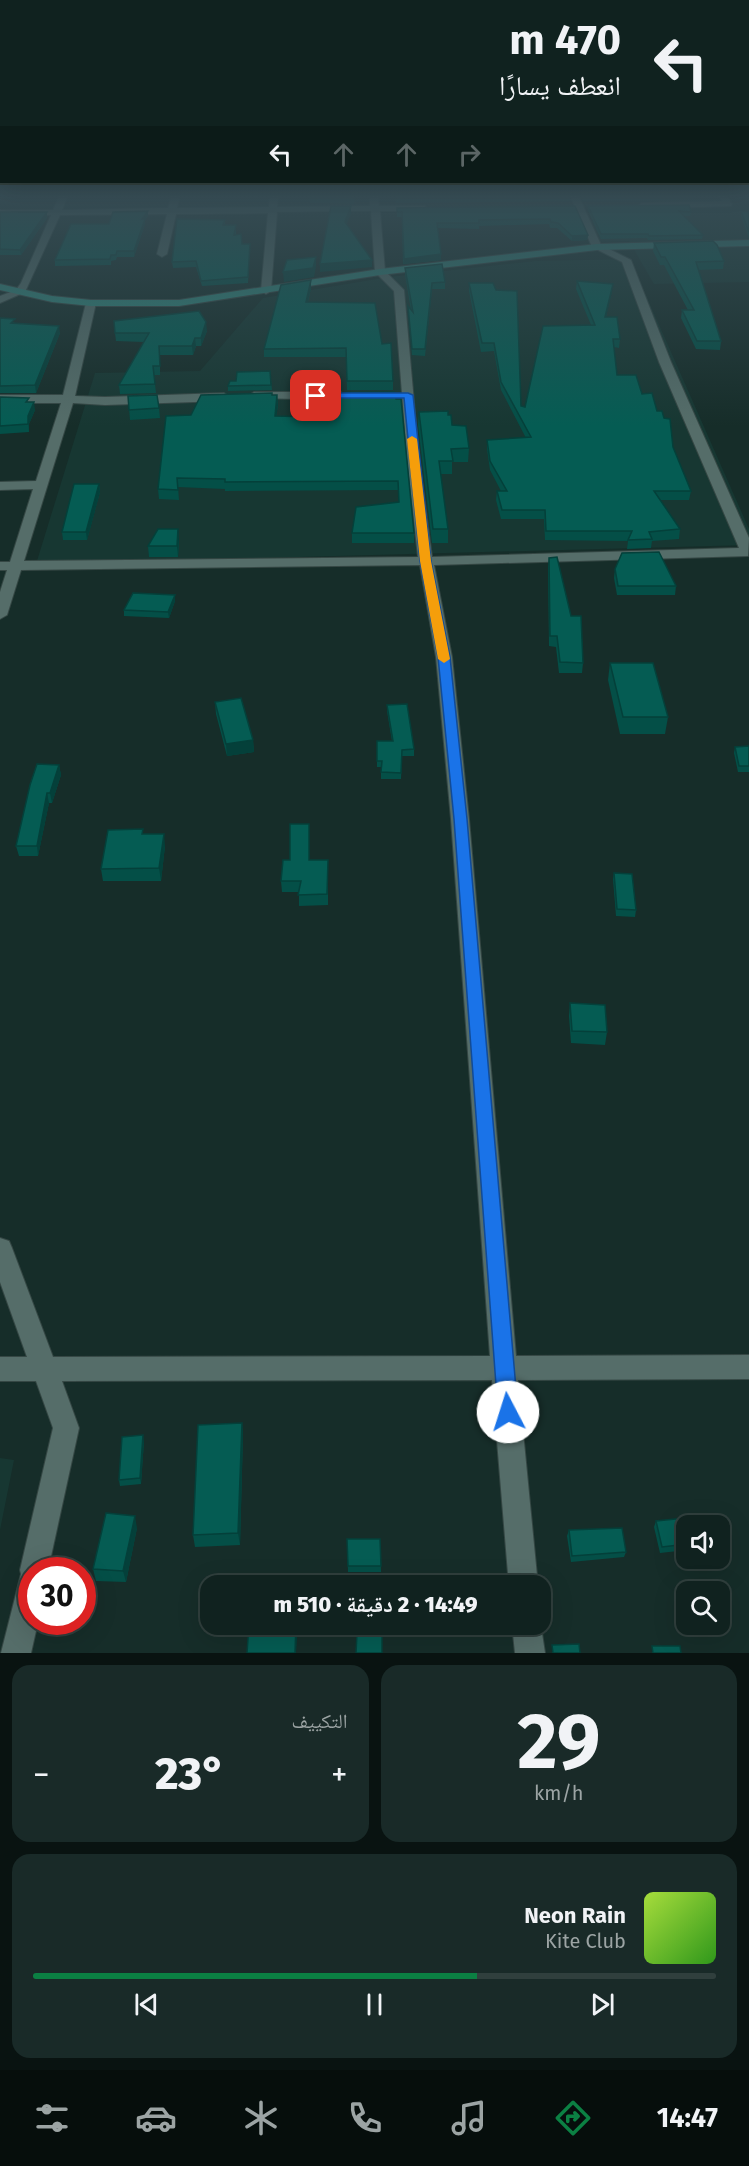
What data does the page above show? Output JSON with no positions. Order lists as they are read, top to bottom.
{
  "page": {
    "turn": ["470 m", "انعطف يسارًا"],
    "limit": "30",
    "trip": "14:49 · 2 دقيقة · 510 m",
    "tile": [
      ["29", "km/h"],
      "التكييف"
    ],
    "heat": ["−", "23°", "+"],
    "song": ["Neon Rain", "Kite Club"],
    "tabs": "14:47"
  }
}
